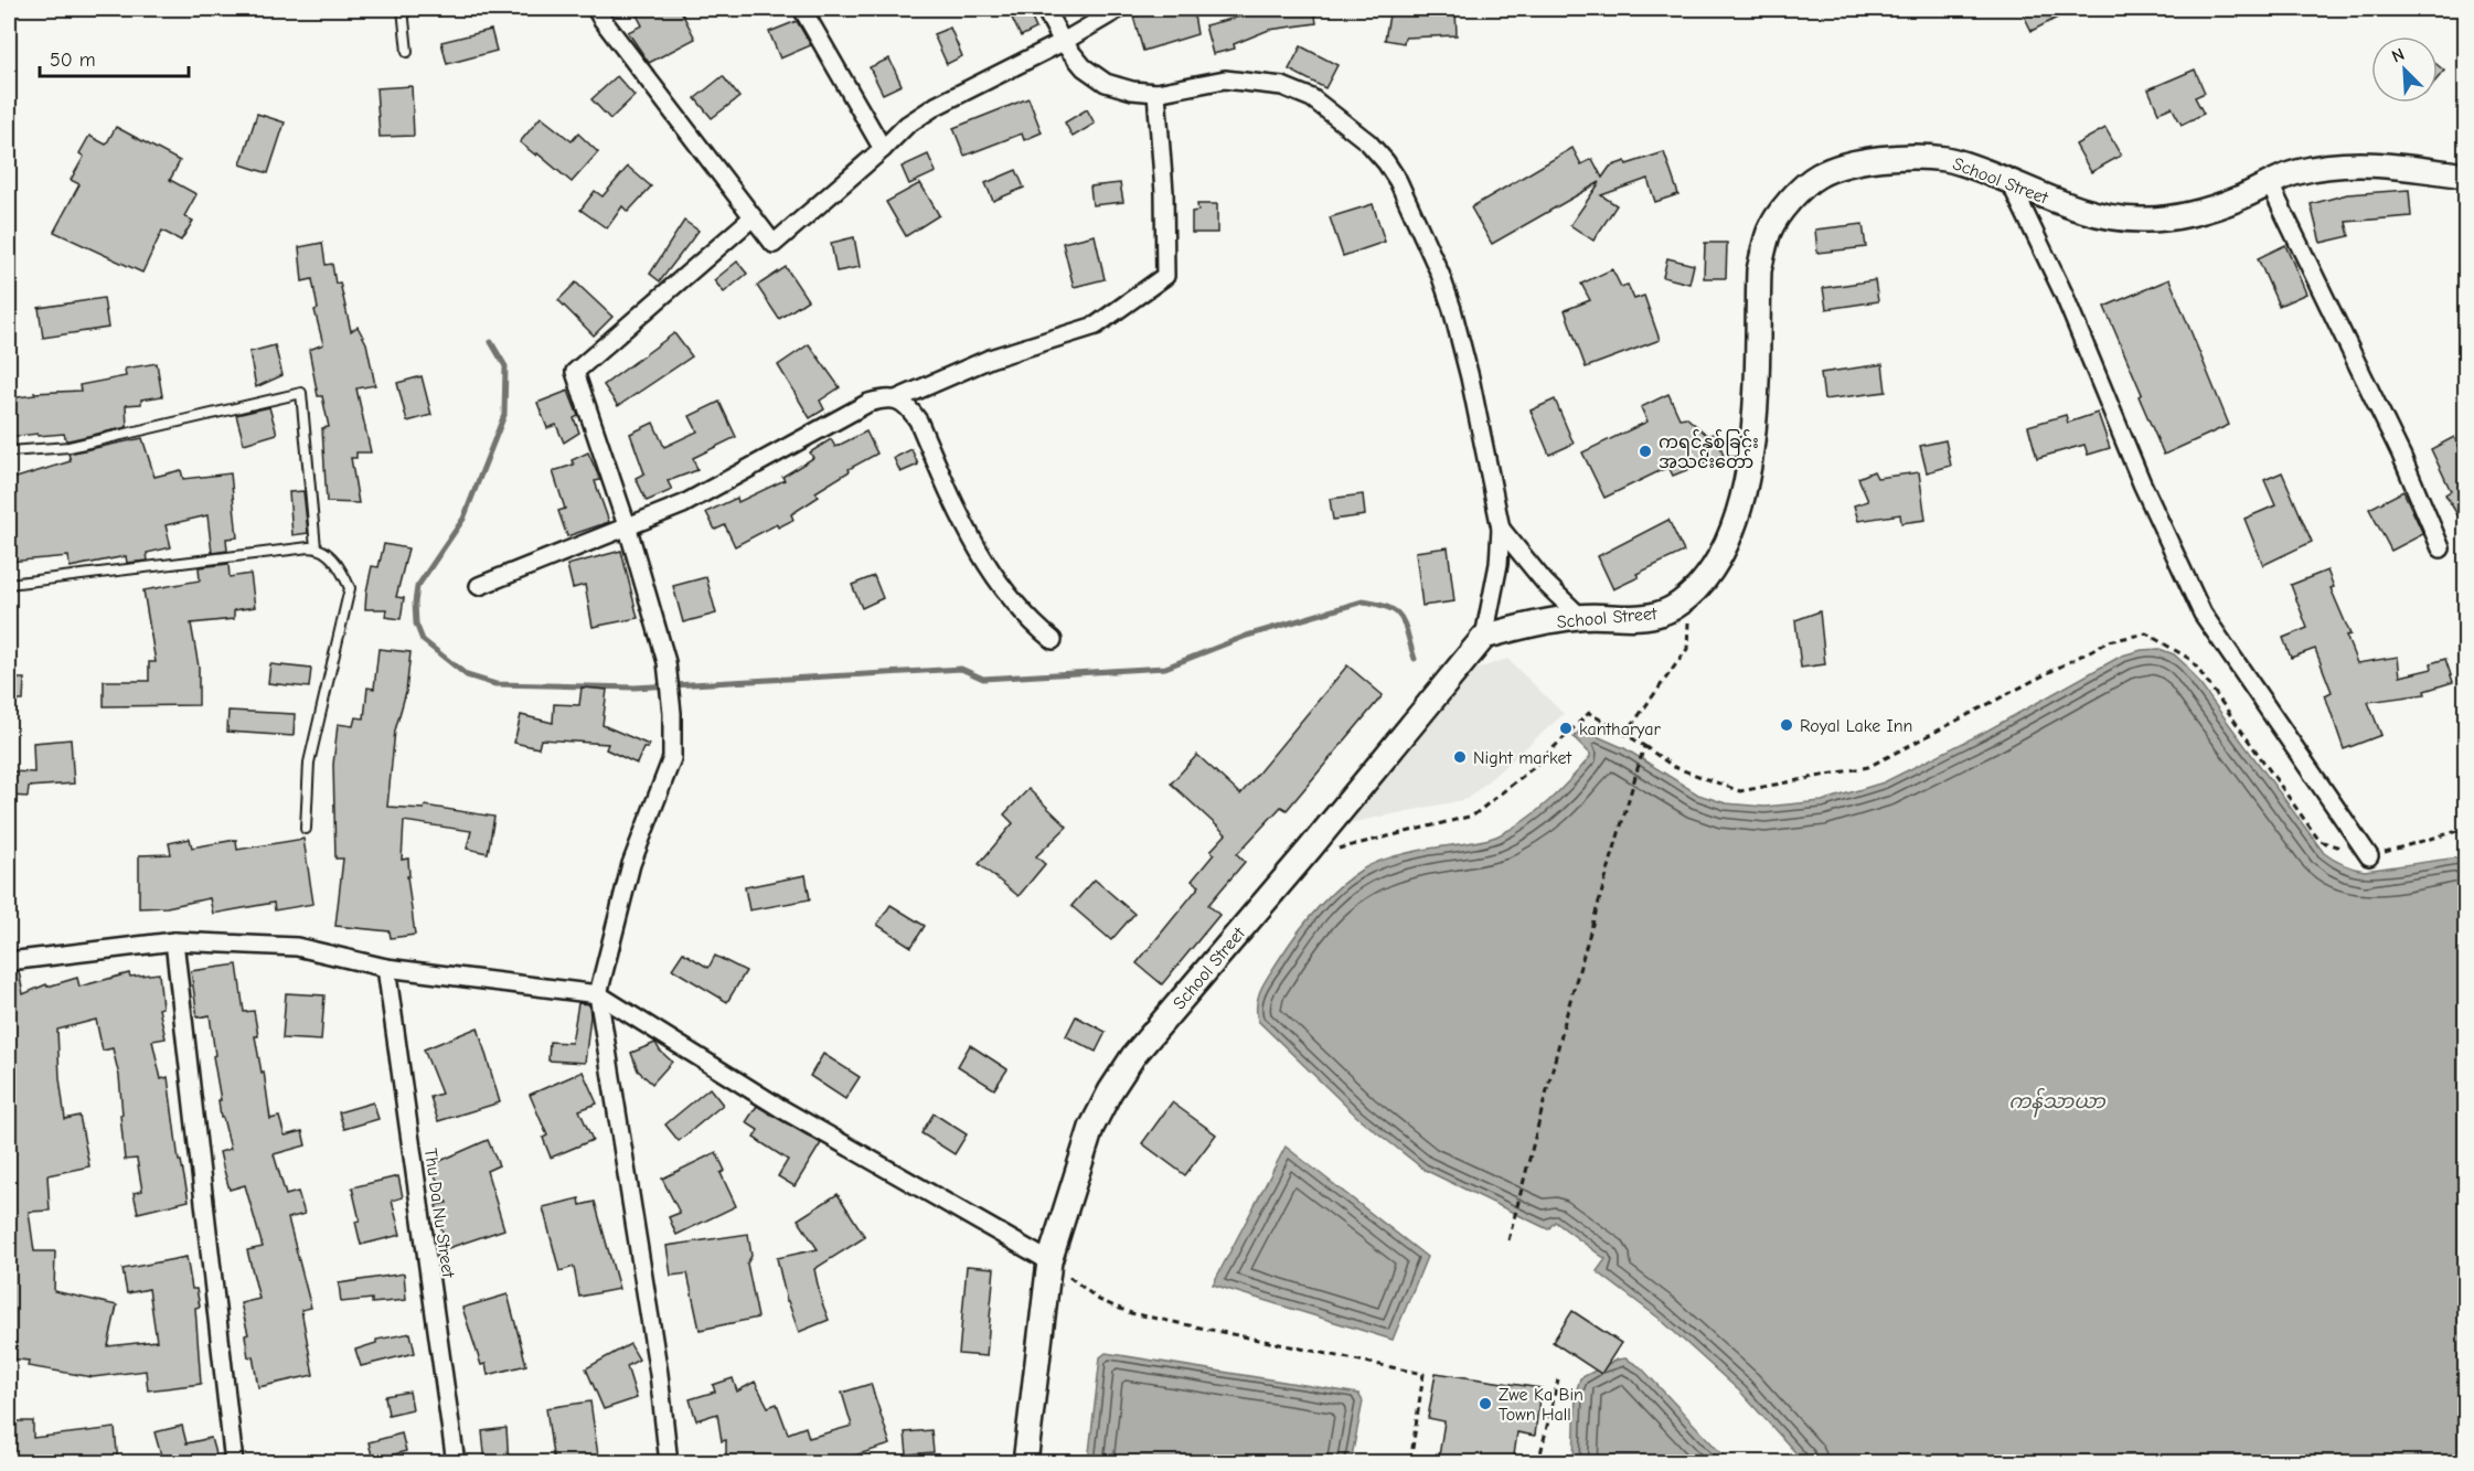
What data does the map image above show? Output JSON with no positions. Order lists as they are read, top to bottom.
{
  "streets": {
    "street": ["School Street", "Thu Da Nu Street"]
  },
  "water": ["ကန်သာယာ"],
  "places": [
    "ကရင်နှစ်ခြင်း အသင်းတော်",
    "Royal Lake Inn",
    "kantharyar",
    "Night market",
    "Zwe Ka Bin Town Hall"
  ],
  "scale_bar": "50 m",
  "north": "top left"
}
